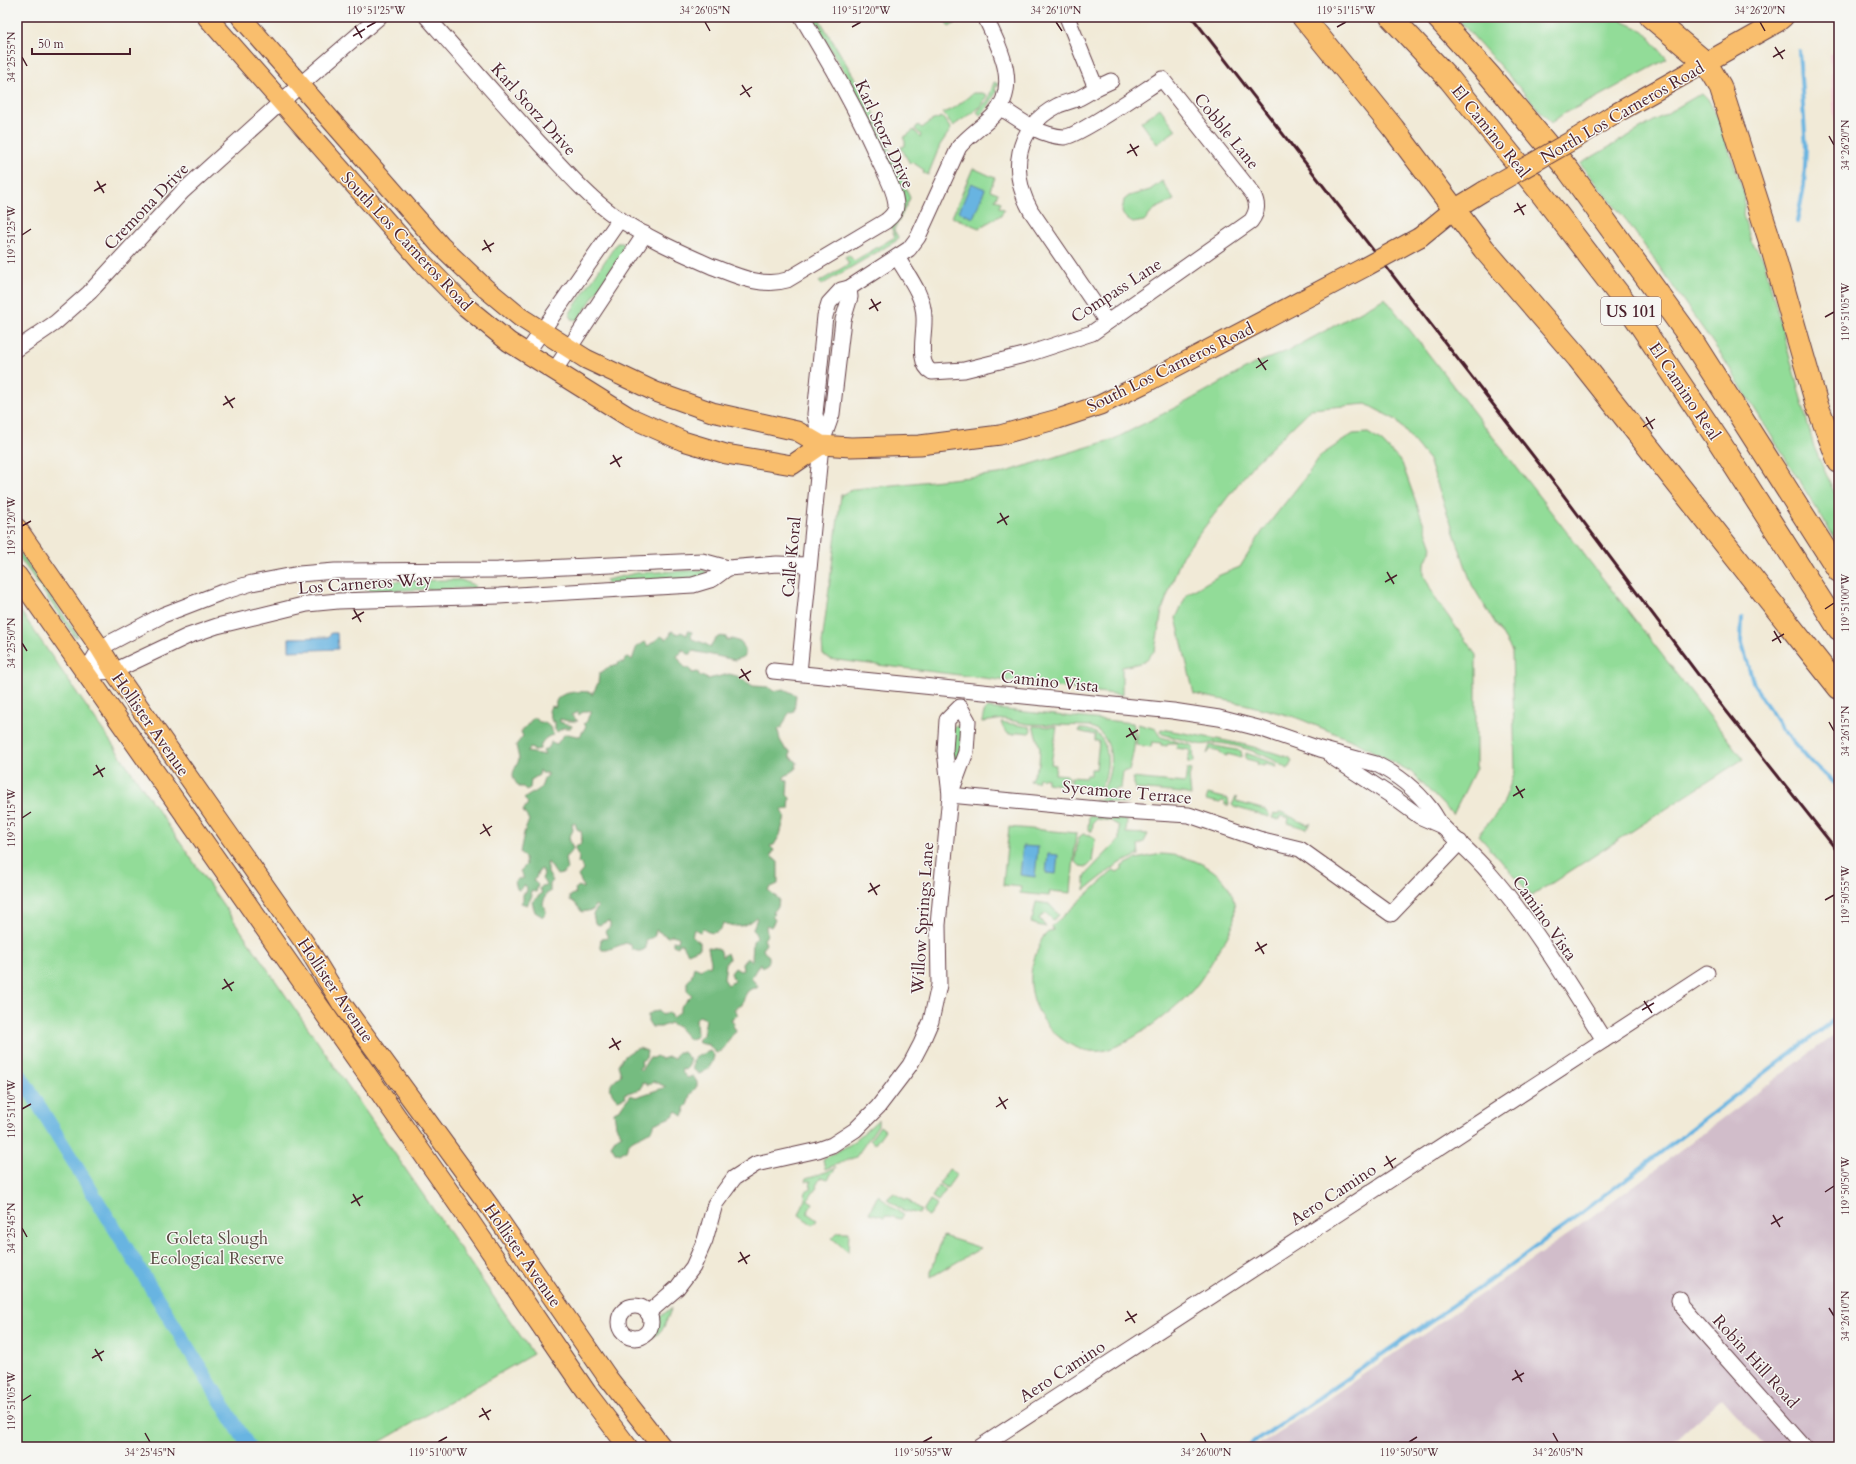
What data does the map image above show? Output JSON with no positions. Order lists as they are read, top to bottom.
{
  "streets": {
    "highway": ["El Camino Real", "US 101"],
    "main road": ["North Los Carneros Road", "South Los Carneros Road", "Hollister Avenue"],
    "street": [
      "Karl Storz Drive",
      "Cobble Lane",
      "Cremona Drive",
      "Compass Lane",
      "Calle Koral",
      "Los Carneros Way",
      "Camino Vista",
      "Sycamore Terrace",
      "Willow Springs Lane",
      "Aero Camino",
      "Robin Hill Road"
    ]
  },
  "crossings": [
    ["North Los Carneros Road", "South Los Carneros Road"],
    ["Cobble Lane", "Compass Lane"],
    ["Cremona Drive", "South Los Carneros Road"],
    ["South Los Carneros Road", "Calle Koral"],
    ["Compass Lane", "Calle Koral"],
    ["Calle Koral", "Los Carneros Way"],
    ["Calle Koral", "Camino Vista"],
    ["Los Carneros Way", "Hollister Avenue"],
    ["Camino Vista", "Sycamore Terrace"],
    ["Camino Vista", "Aero Camino"],
    ["Sycamore Terrace", "Willow Springs Lane"]
  ],
  "parks": ["Goleta Slough Ecological Reserve"],
  "scale_bar": "50 m",
  "coordinates": [
    "119°51'25\"W",
    "34°26'05\"N",
    "119°51'20\"W",
    "34°26'10\"N",
    "119°51'15\"W",
    "34°26'20\"N",
    "34°25'55\"N",
    "119°51'05\"W",
    "119°51'00\"W",
    "34°25'50\"N",
    "34°26'15\"N",
    "119°50'55\"W",
    "119°51'10\"W",
    "119°50'50\"W",
    "34°25'45\"N",
    "34°26'00\"N"
  ]
}
